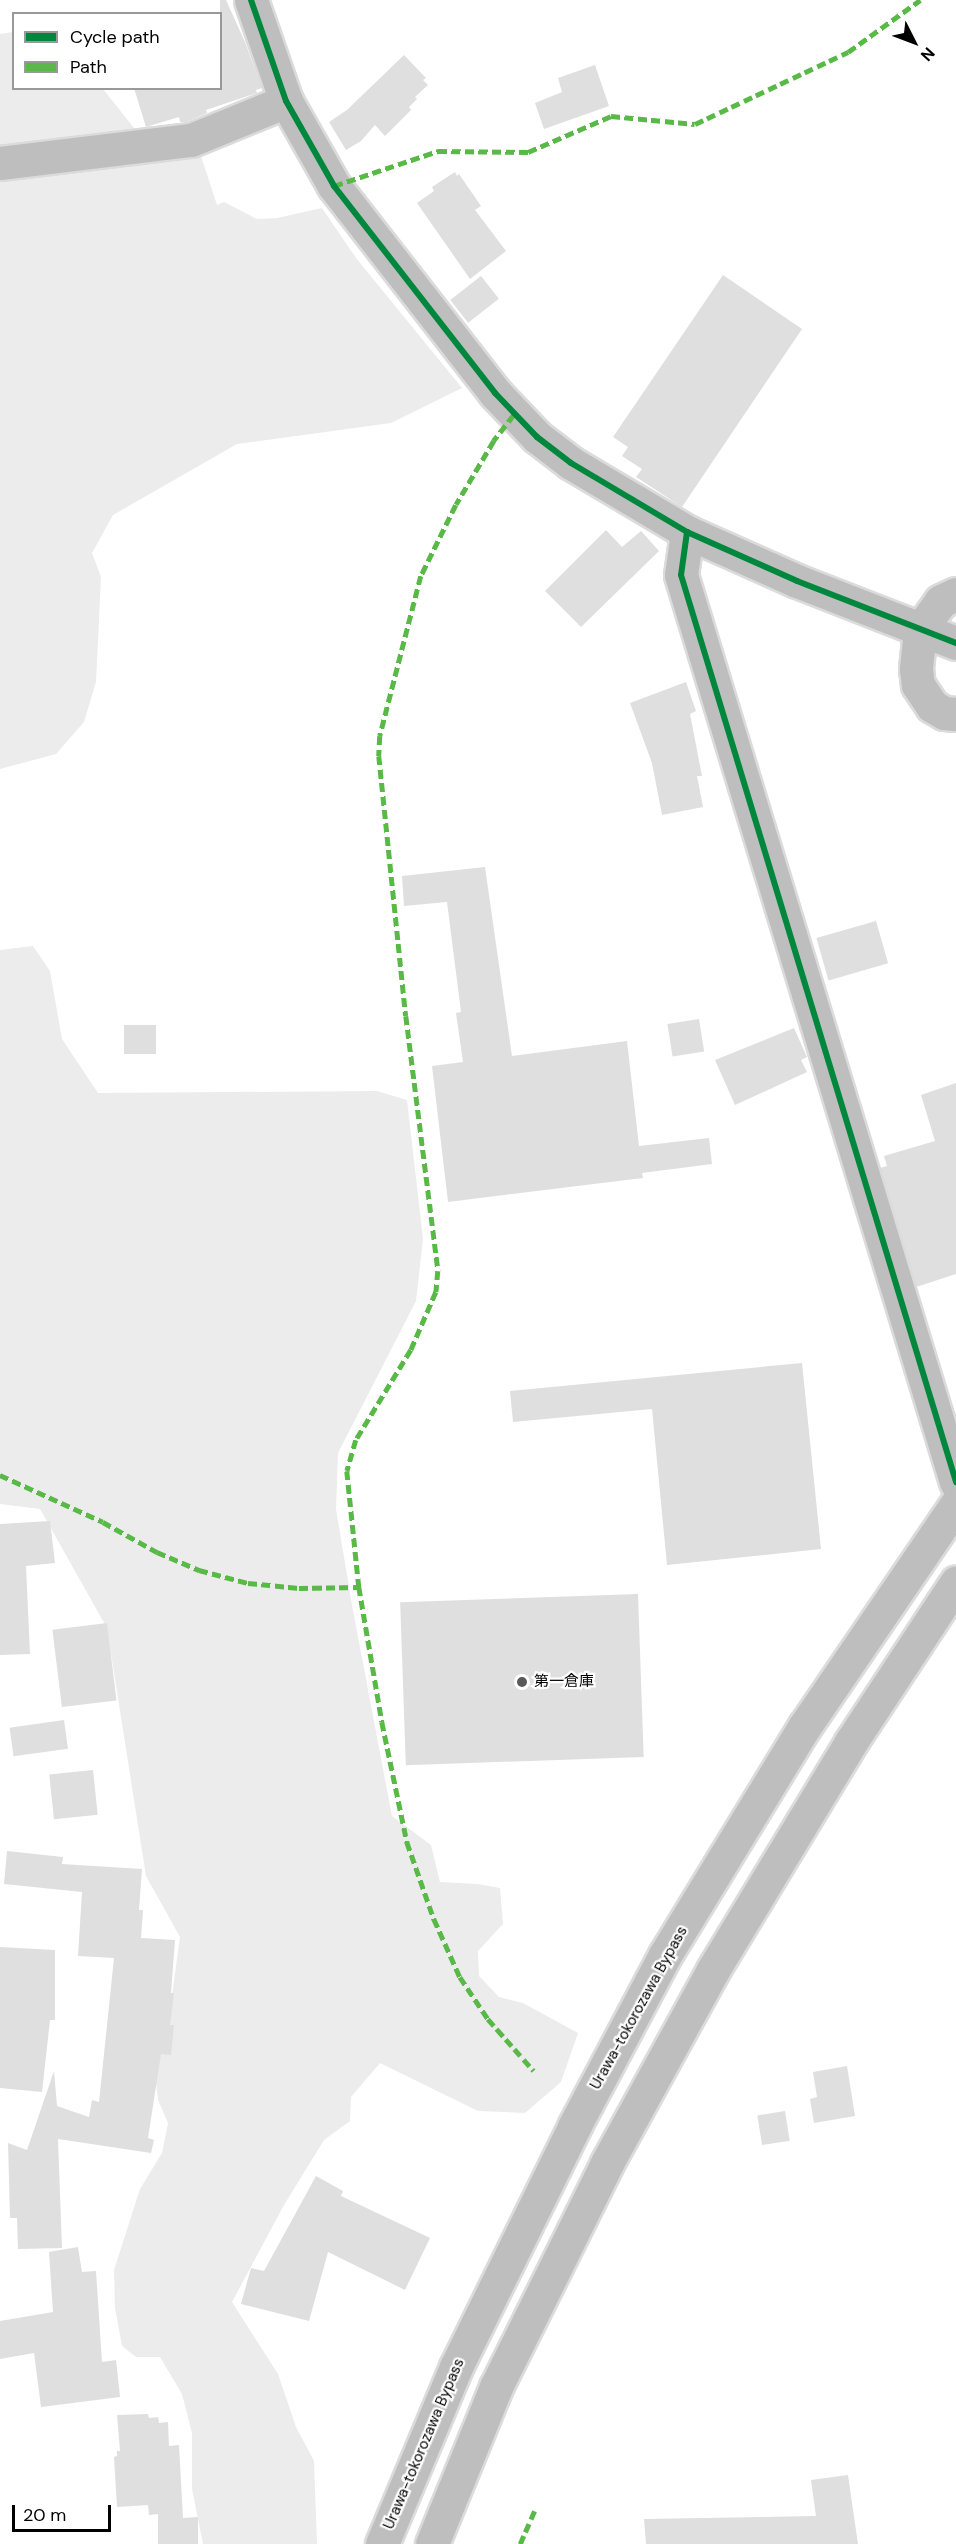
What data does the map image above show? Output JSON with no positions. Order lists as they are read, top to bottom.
{
  "streets": {
    "main road": ["Urawa-tokorozawa Bypass"]
  },
  "places": ["第一倉庫"],
  "legend": ["Cycle path", "Path"],
  "scale_bar": "20 m",
  "north": "bottom right"
}
